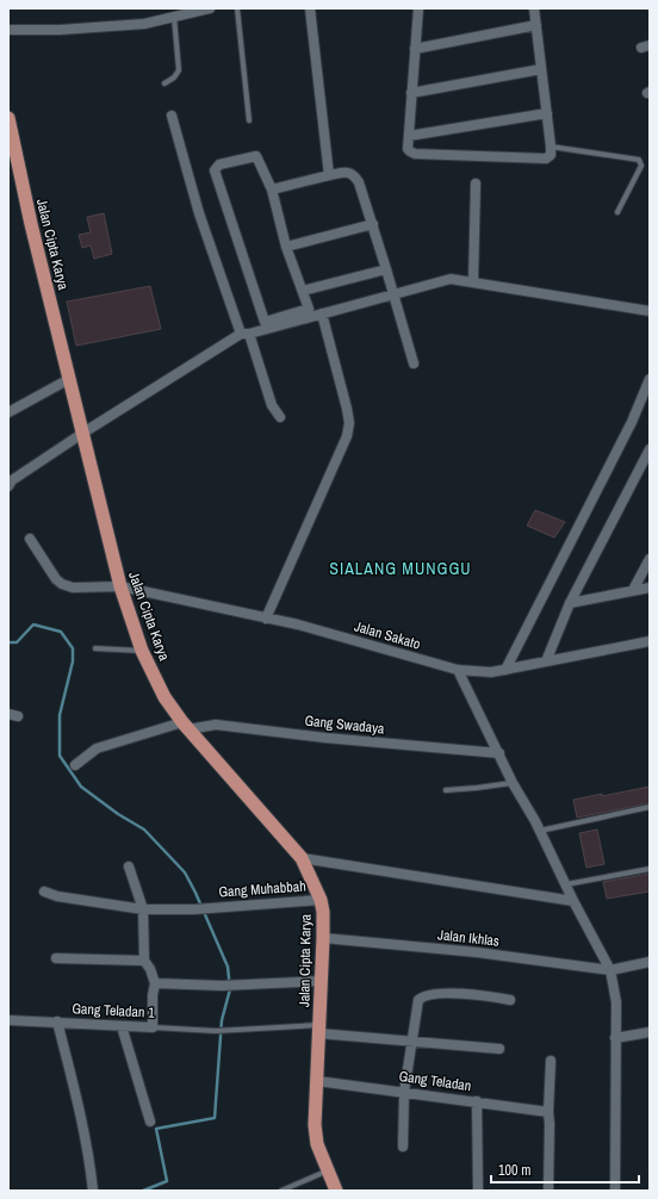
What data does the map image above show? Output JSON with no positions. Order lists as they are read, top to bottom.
{
  "streets": {
    "main road": ["Jalan Cipta Karya"],
    "street": [
      "Jalan Sakato",
      "Gang Swadaya",
      "Gang Muhabbah",
      "Jalan Ikhlas",
      "Gang Teladan 1",
      "Gang Teladan"
    ]
  },
  "crossings": [
    ["Jalan Cipta Karya", "Jalan Sakato"],
    ["Jalan Cipta Karya", "Gang Swadaya"],
    ["Jalan Cipta Karya", "Gang Muhabbah"],
    ["Jalan Cipta Karya", "Jalan Ikhlas"],
    ["Jalan Cipta Karya", "Gang Teladan 1"],
    ["Jalan Cipta Karya", "Gang Teladan"]
  ],
  "districts": ["SIALANG MUNGGU"],
  "scale_bar": "100 m"
}
